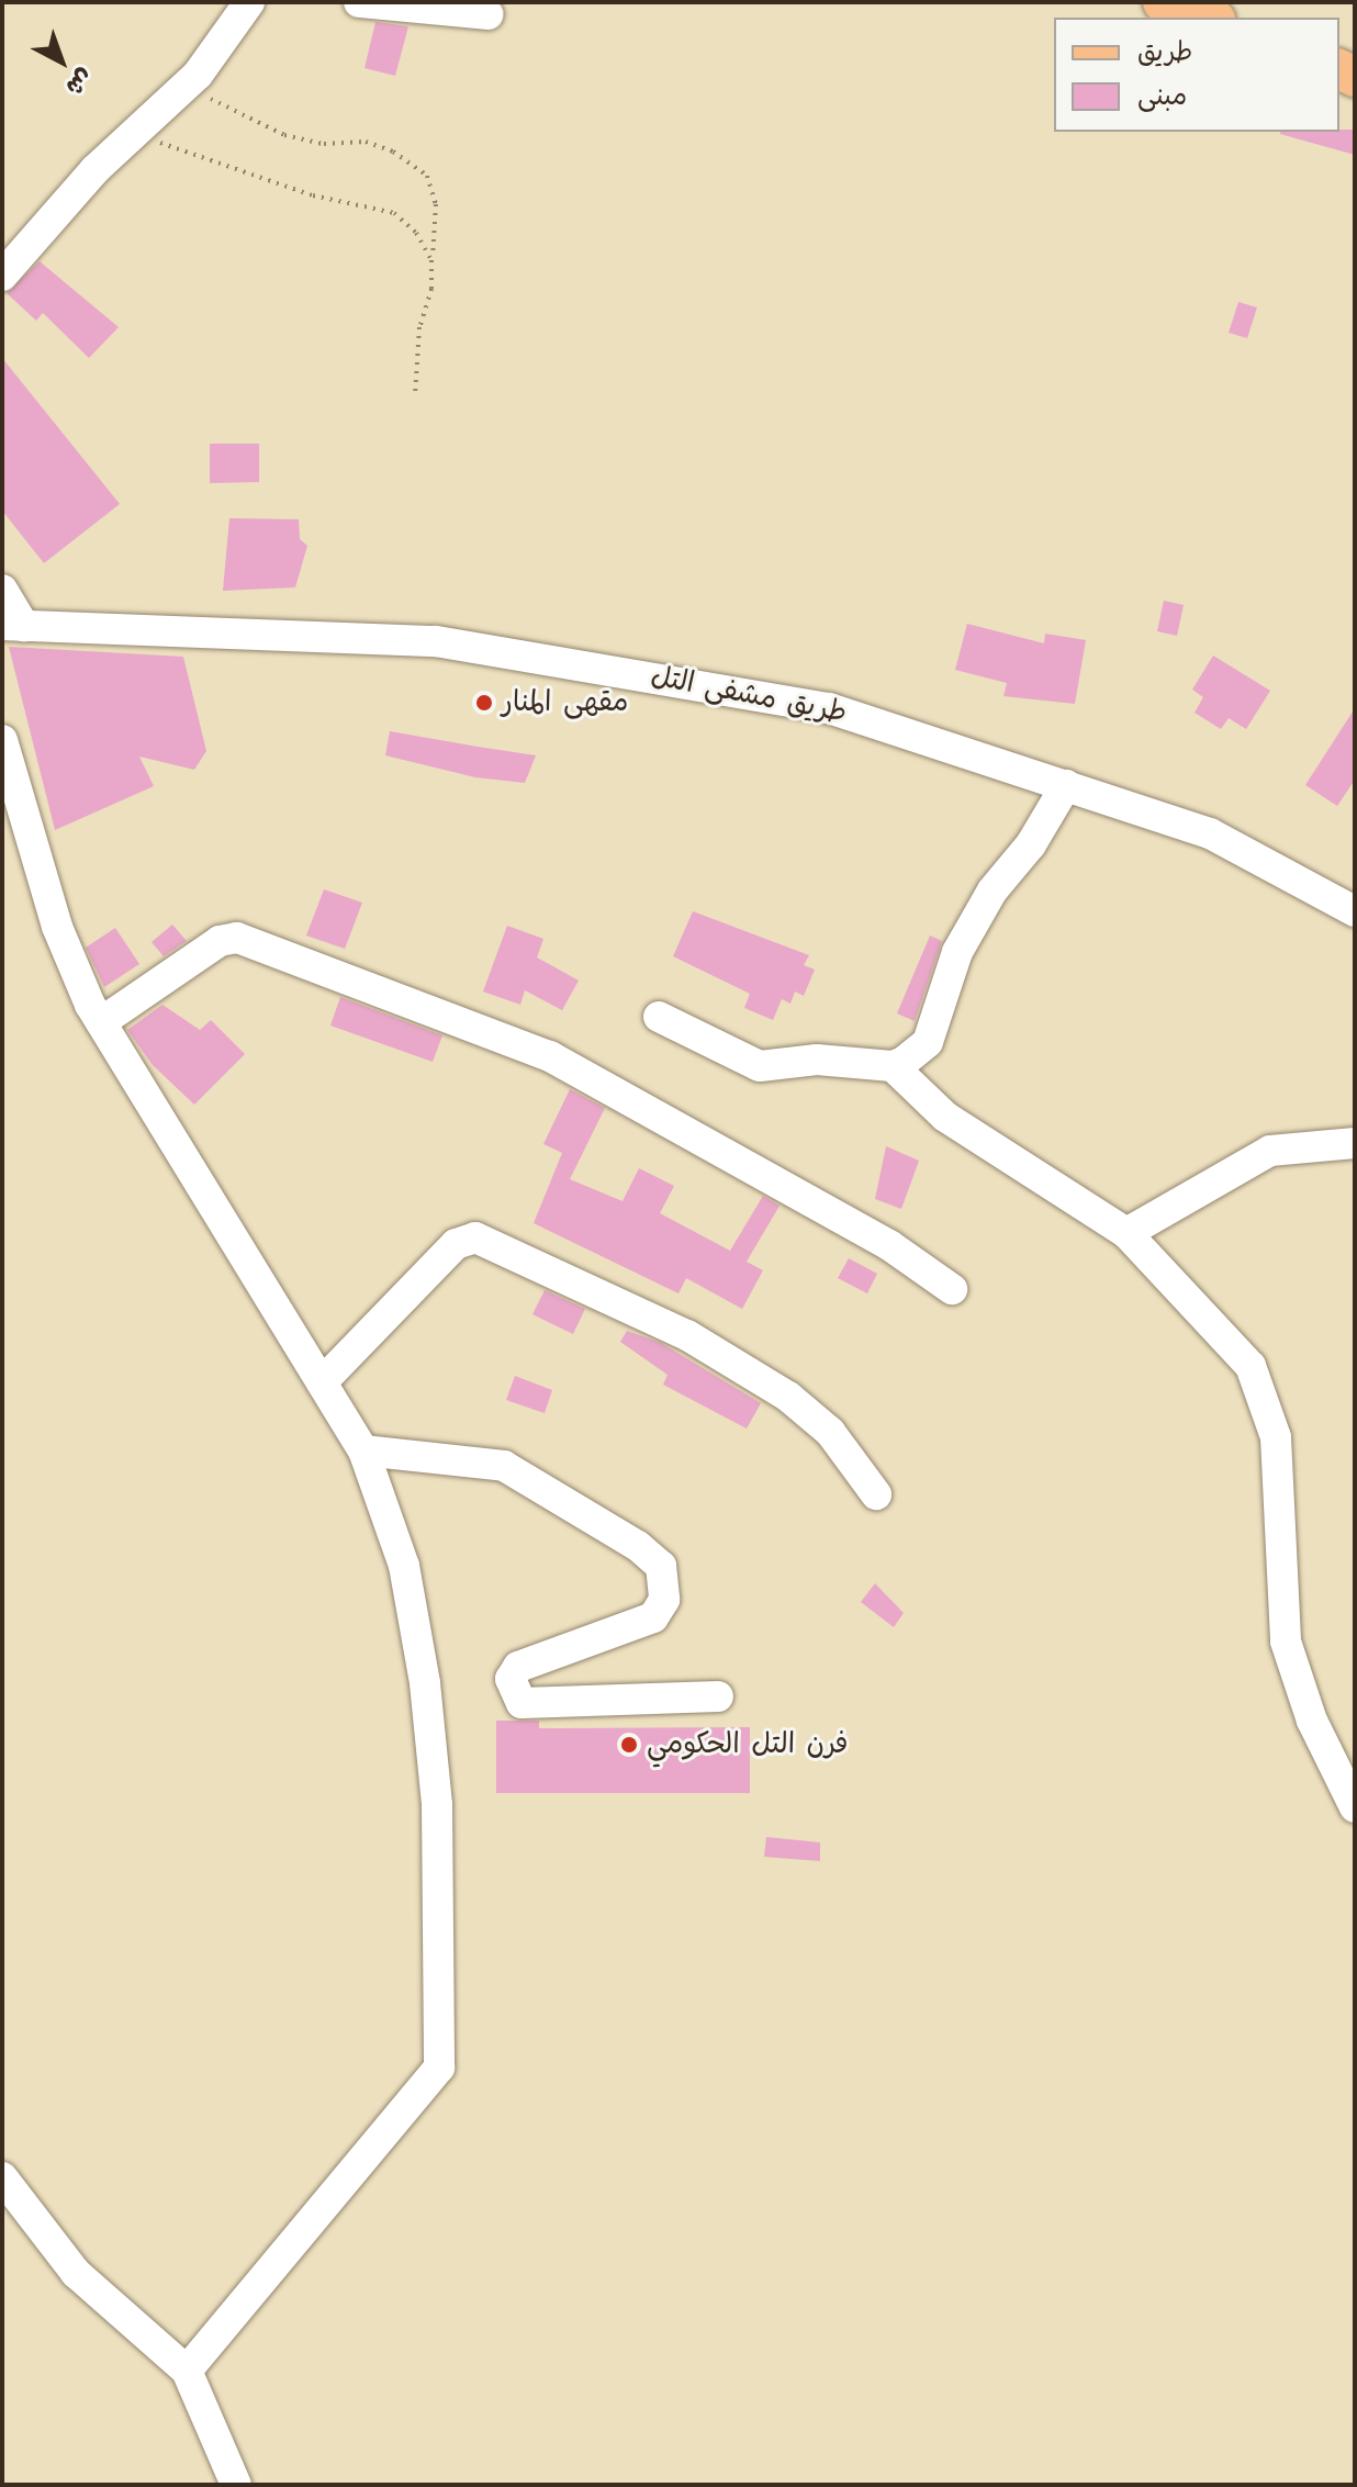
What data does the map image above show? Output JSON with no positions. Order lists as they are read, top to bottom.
{
  "streets": {
    "street": ["طريق مشفى التل"]
  },
  "places": ["مقهى المنار", "فرن التل الحكومي"],
  "legend": ["طريق", "مبنى"],
  "north": "bottom right"
}
